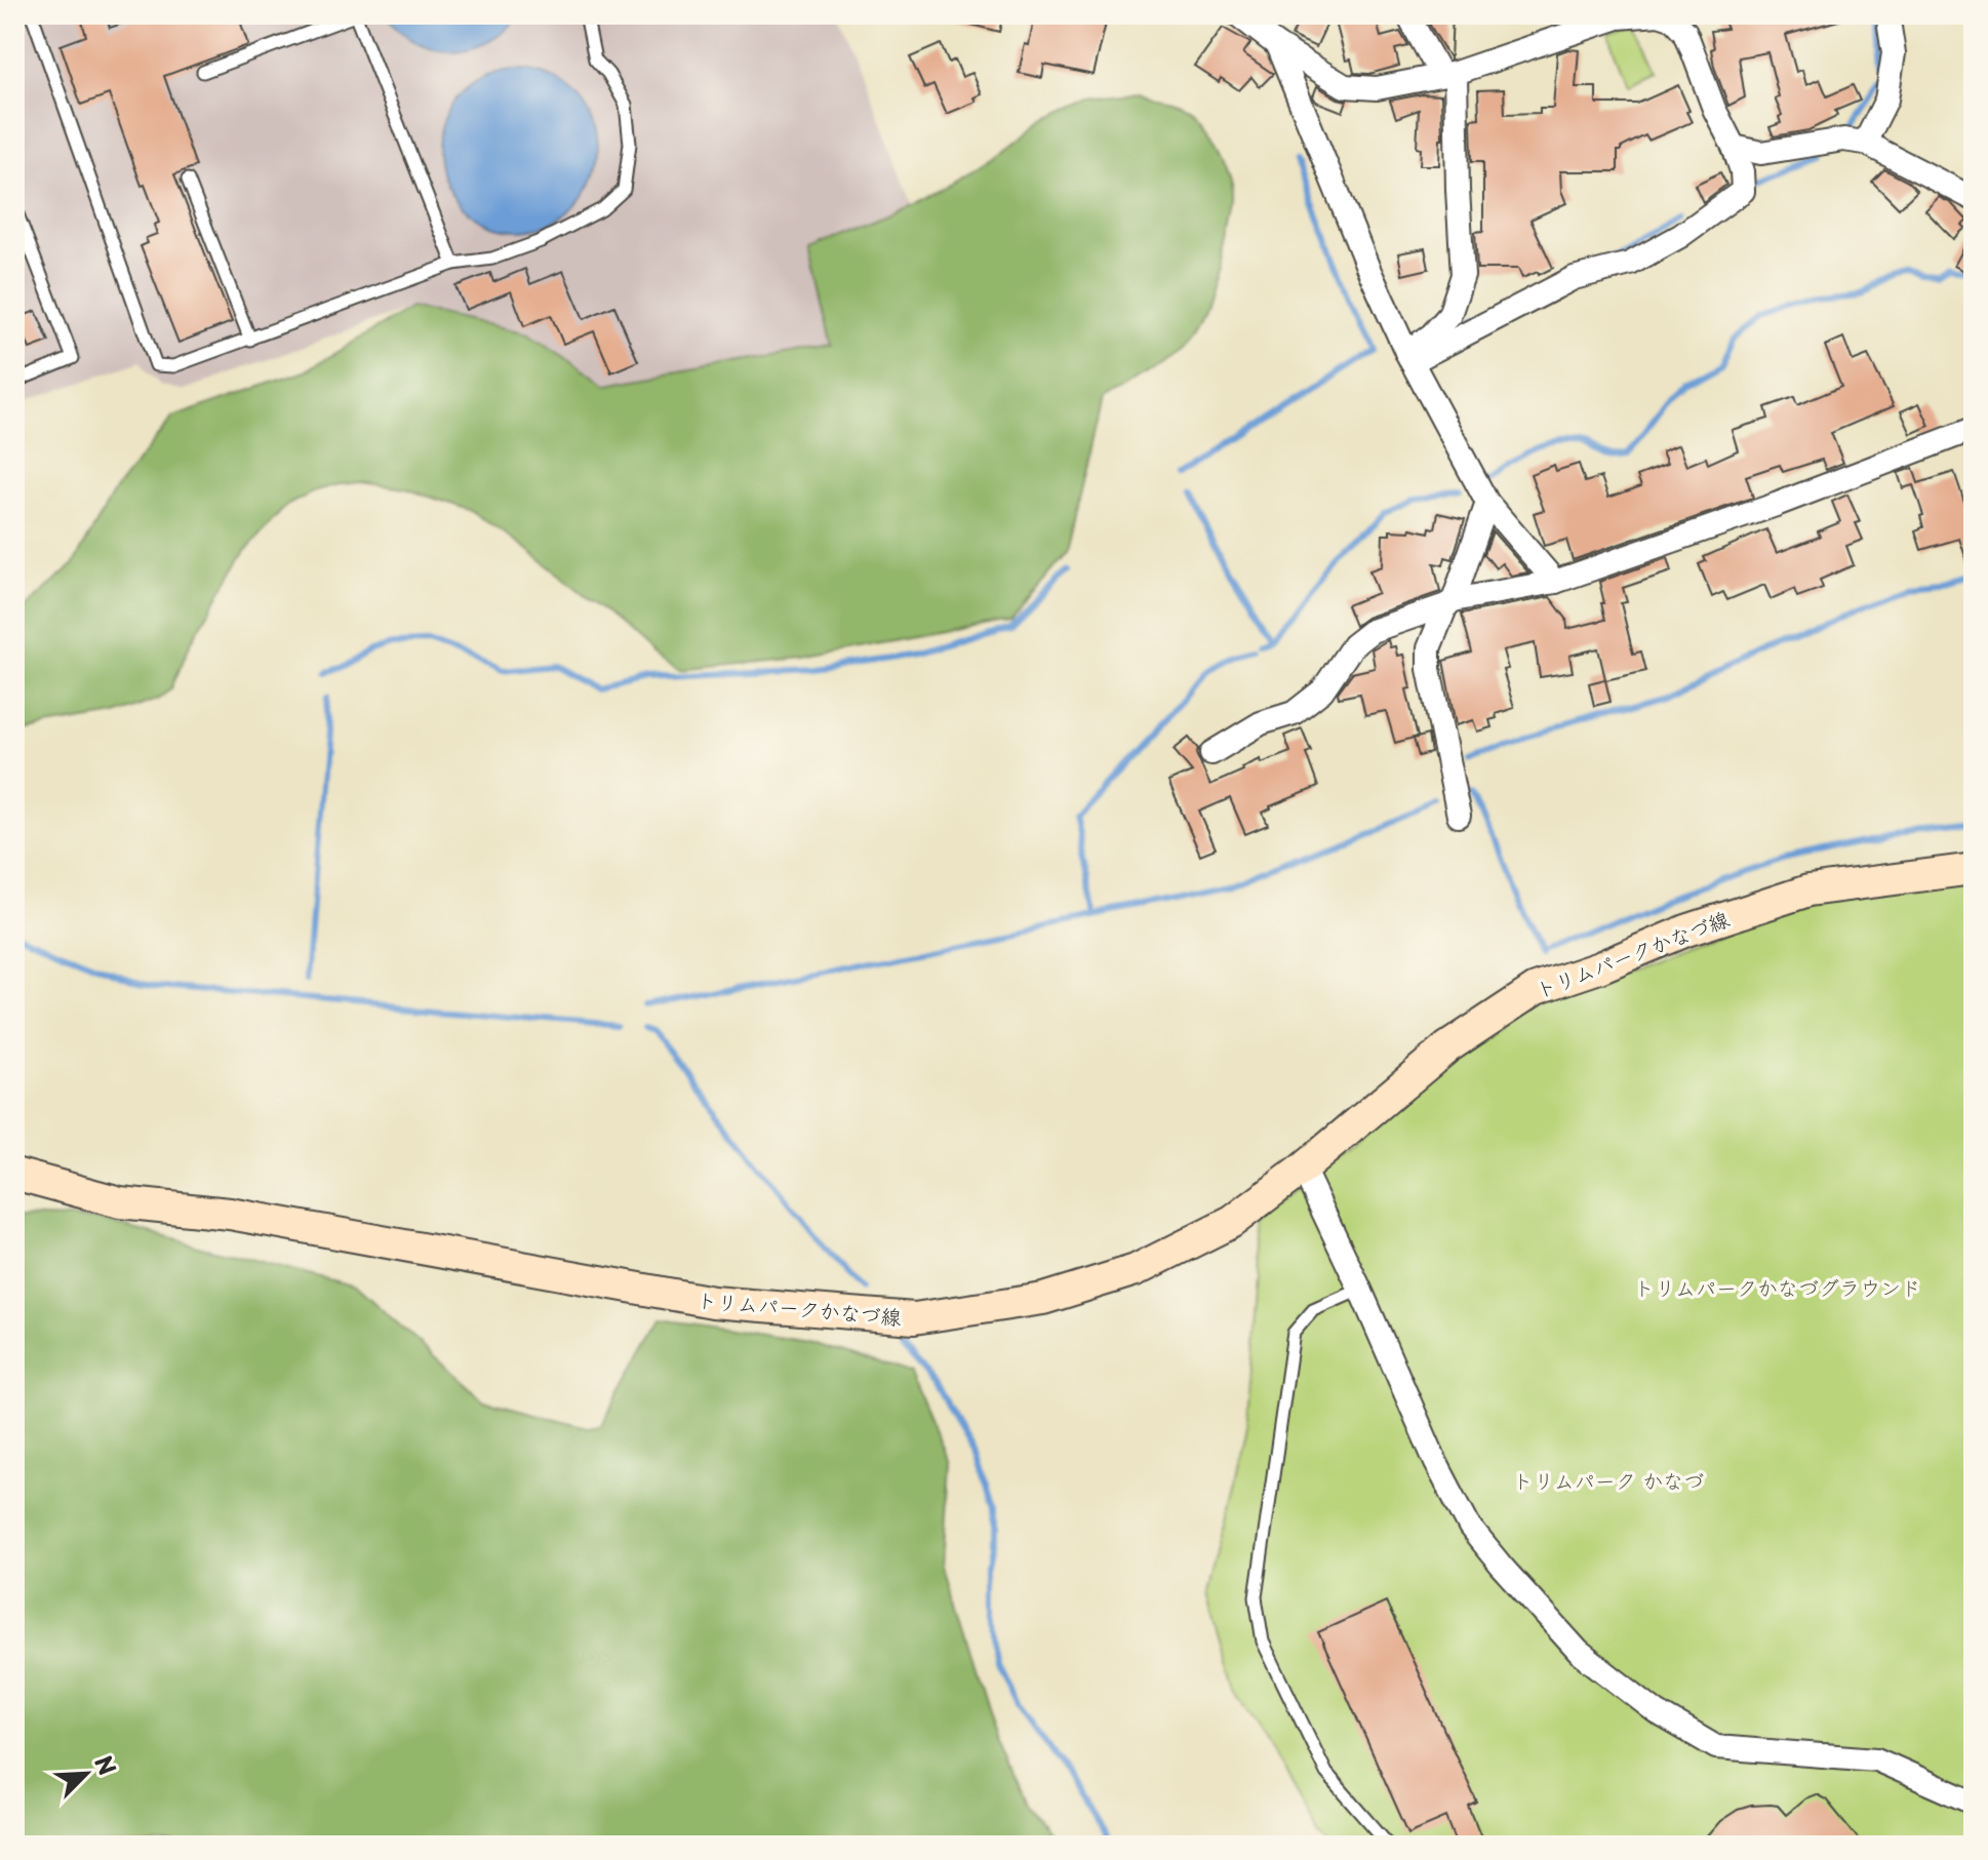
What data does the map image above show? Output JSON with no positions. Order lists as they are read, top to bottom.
{
  "streets": {
    "main road": ["トリムパークかなづ線"]
  },
  "parks": ["トリムパークかなづグラウンド", "トリムパーク かなづ"],
  "north": "top right"
}
